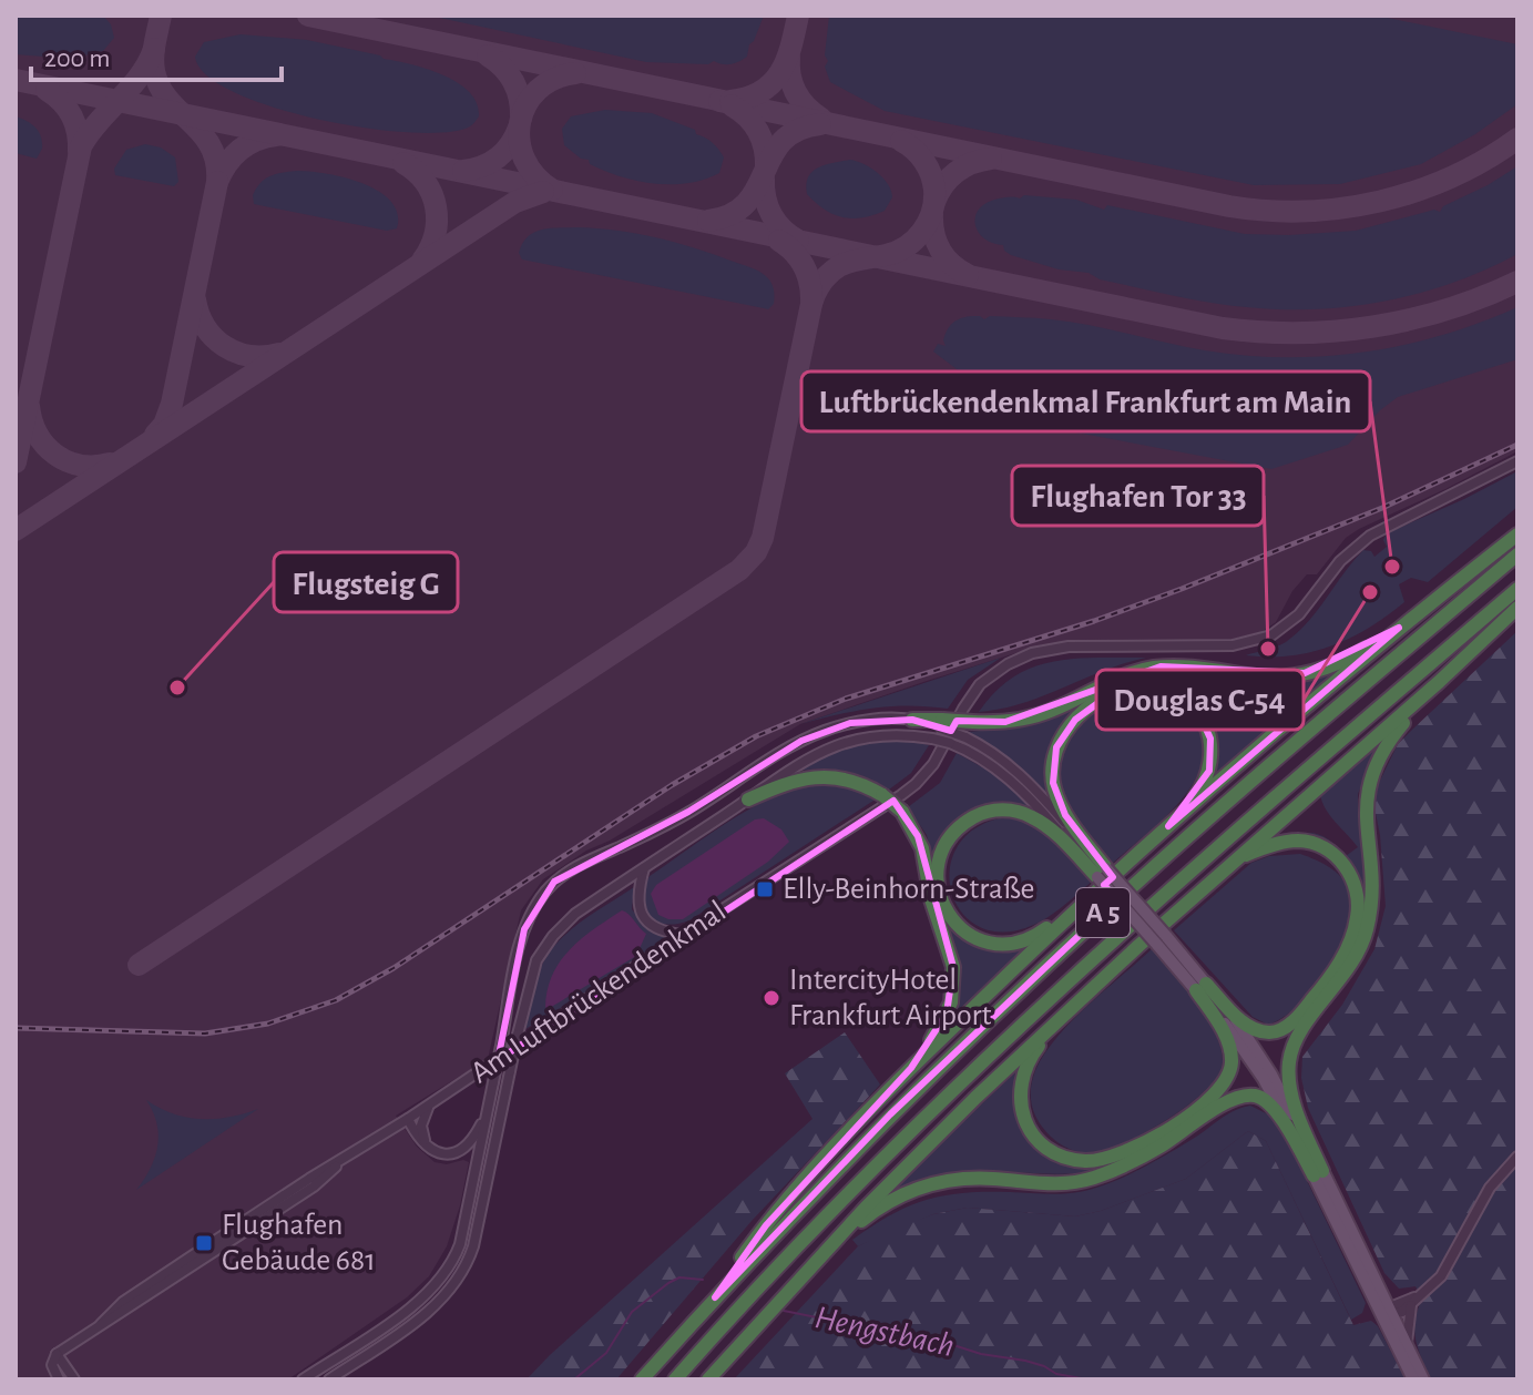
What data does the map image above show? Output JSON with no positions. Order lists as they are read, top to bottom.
{
  "streets": {
    "highway": ["A 5"],
    "street": ["Am Luftbrückendenkmal"]
  },
  "water": ["Hengstbach"],
  "places": {
    "other": [
      "Luftbrückendenkmal Frankfurt am Main",
      "Douglas C-54",
      "Flughafen Tor 33",
      "Flugsteig G",
      "IntercityHotel Frankfurt Airport"
    ],
    "transit": ["Elly-Beinhorn-Straße", "Flughafen Gebäude 681"]
  },
  "scale_bar": "200 m"
}
